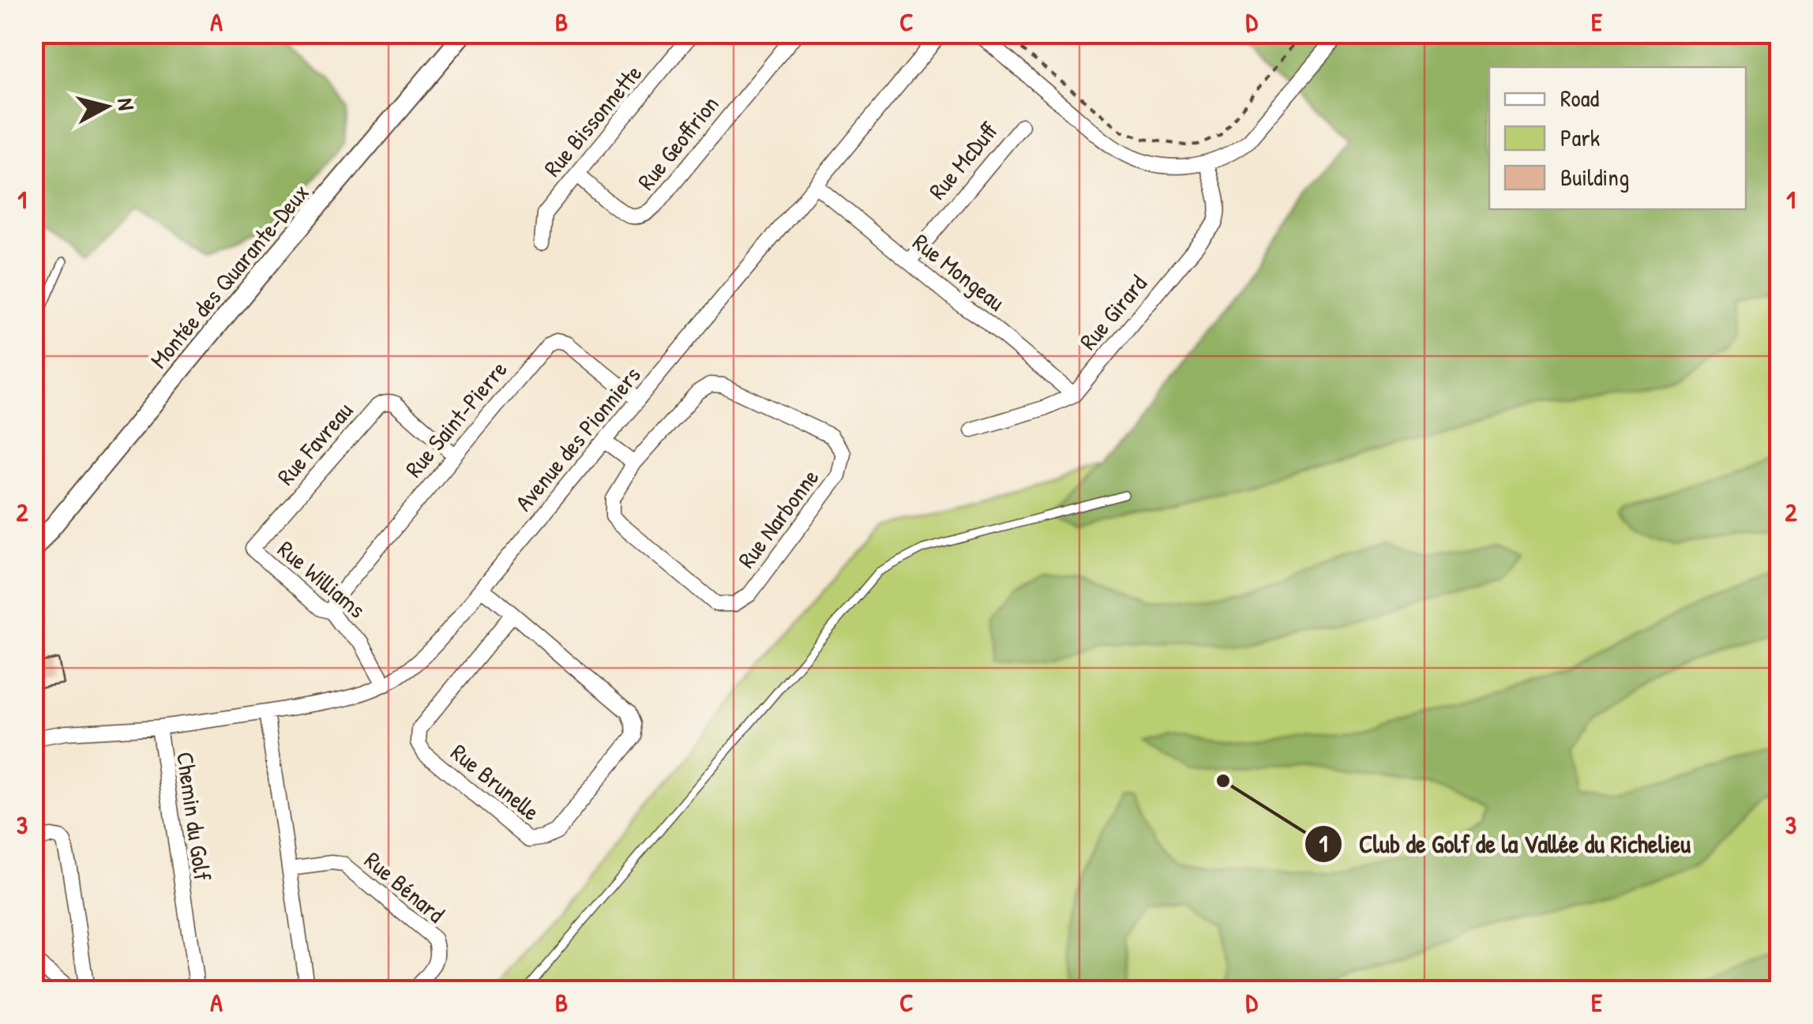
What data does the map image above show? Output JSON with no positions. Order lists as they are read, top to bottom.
{
  "streets": {
    "main road": ["Montée des Quarante-Deux"],
    "street": [
      "Rue Bissonnette",
      "Rue Geoffrion",
      "Rue McDuff",
      "Rue Mongeau",
      "Rue Girard",
      "Rue Saint-Pierre",
      "Avenue des Pionniers",
      "Rue Favreau",
      "Rue Narbonne",
      "Rue Williams",
      "Rue Brunelle",
      "Chemin du Golf",
      "Rue Bénard"
    ]
  },
  "crossings": [
    ["Rue Bissonnette", "Rue Geoffrion"],
    ["Rue McDuff", "Rue Mongeau"],
    ["Rue Mongeau", "Rue Girard"],
    ["Rue Mongeau", "Avenue des Pionniers"],
    ["Rue Saint-Pierre", "Avenue des Pionniers"],
    ["Rue Saint-Pierre", "Rue Favreau"],
    ["Rue Saint-Pierre", "Rue Williams"],
    ["Avenue des Pionniers", "Rue Williams"],
    ["Avenue des Pionniers", "Rue Brunelle"],
    ["Avenue des Pionniers", "Chemin du Golf"],
    ["Rue Favreau", "Rue Williams"]
  ],
  "places": ["Club de Golf de la Vallée du Richelieu"],
  "legend": ["Road", "Park", "Building"],
  "north": "right",
  "grid": {
    "columns": [
      "A",
      "B",
      "C",
      "D",
      "E"
    ],
    "rows": ["1", "2", "3"]
  }
}
